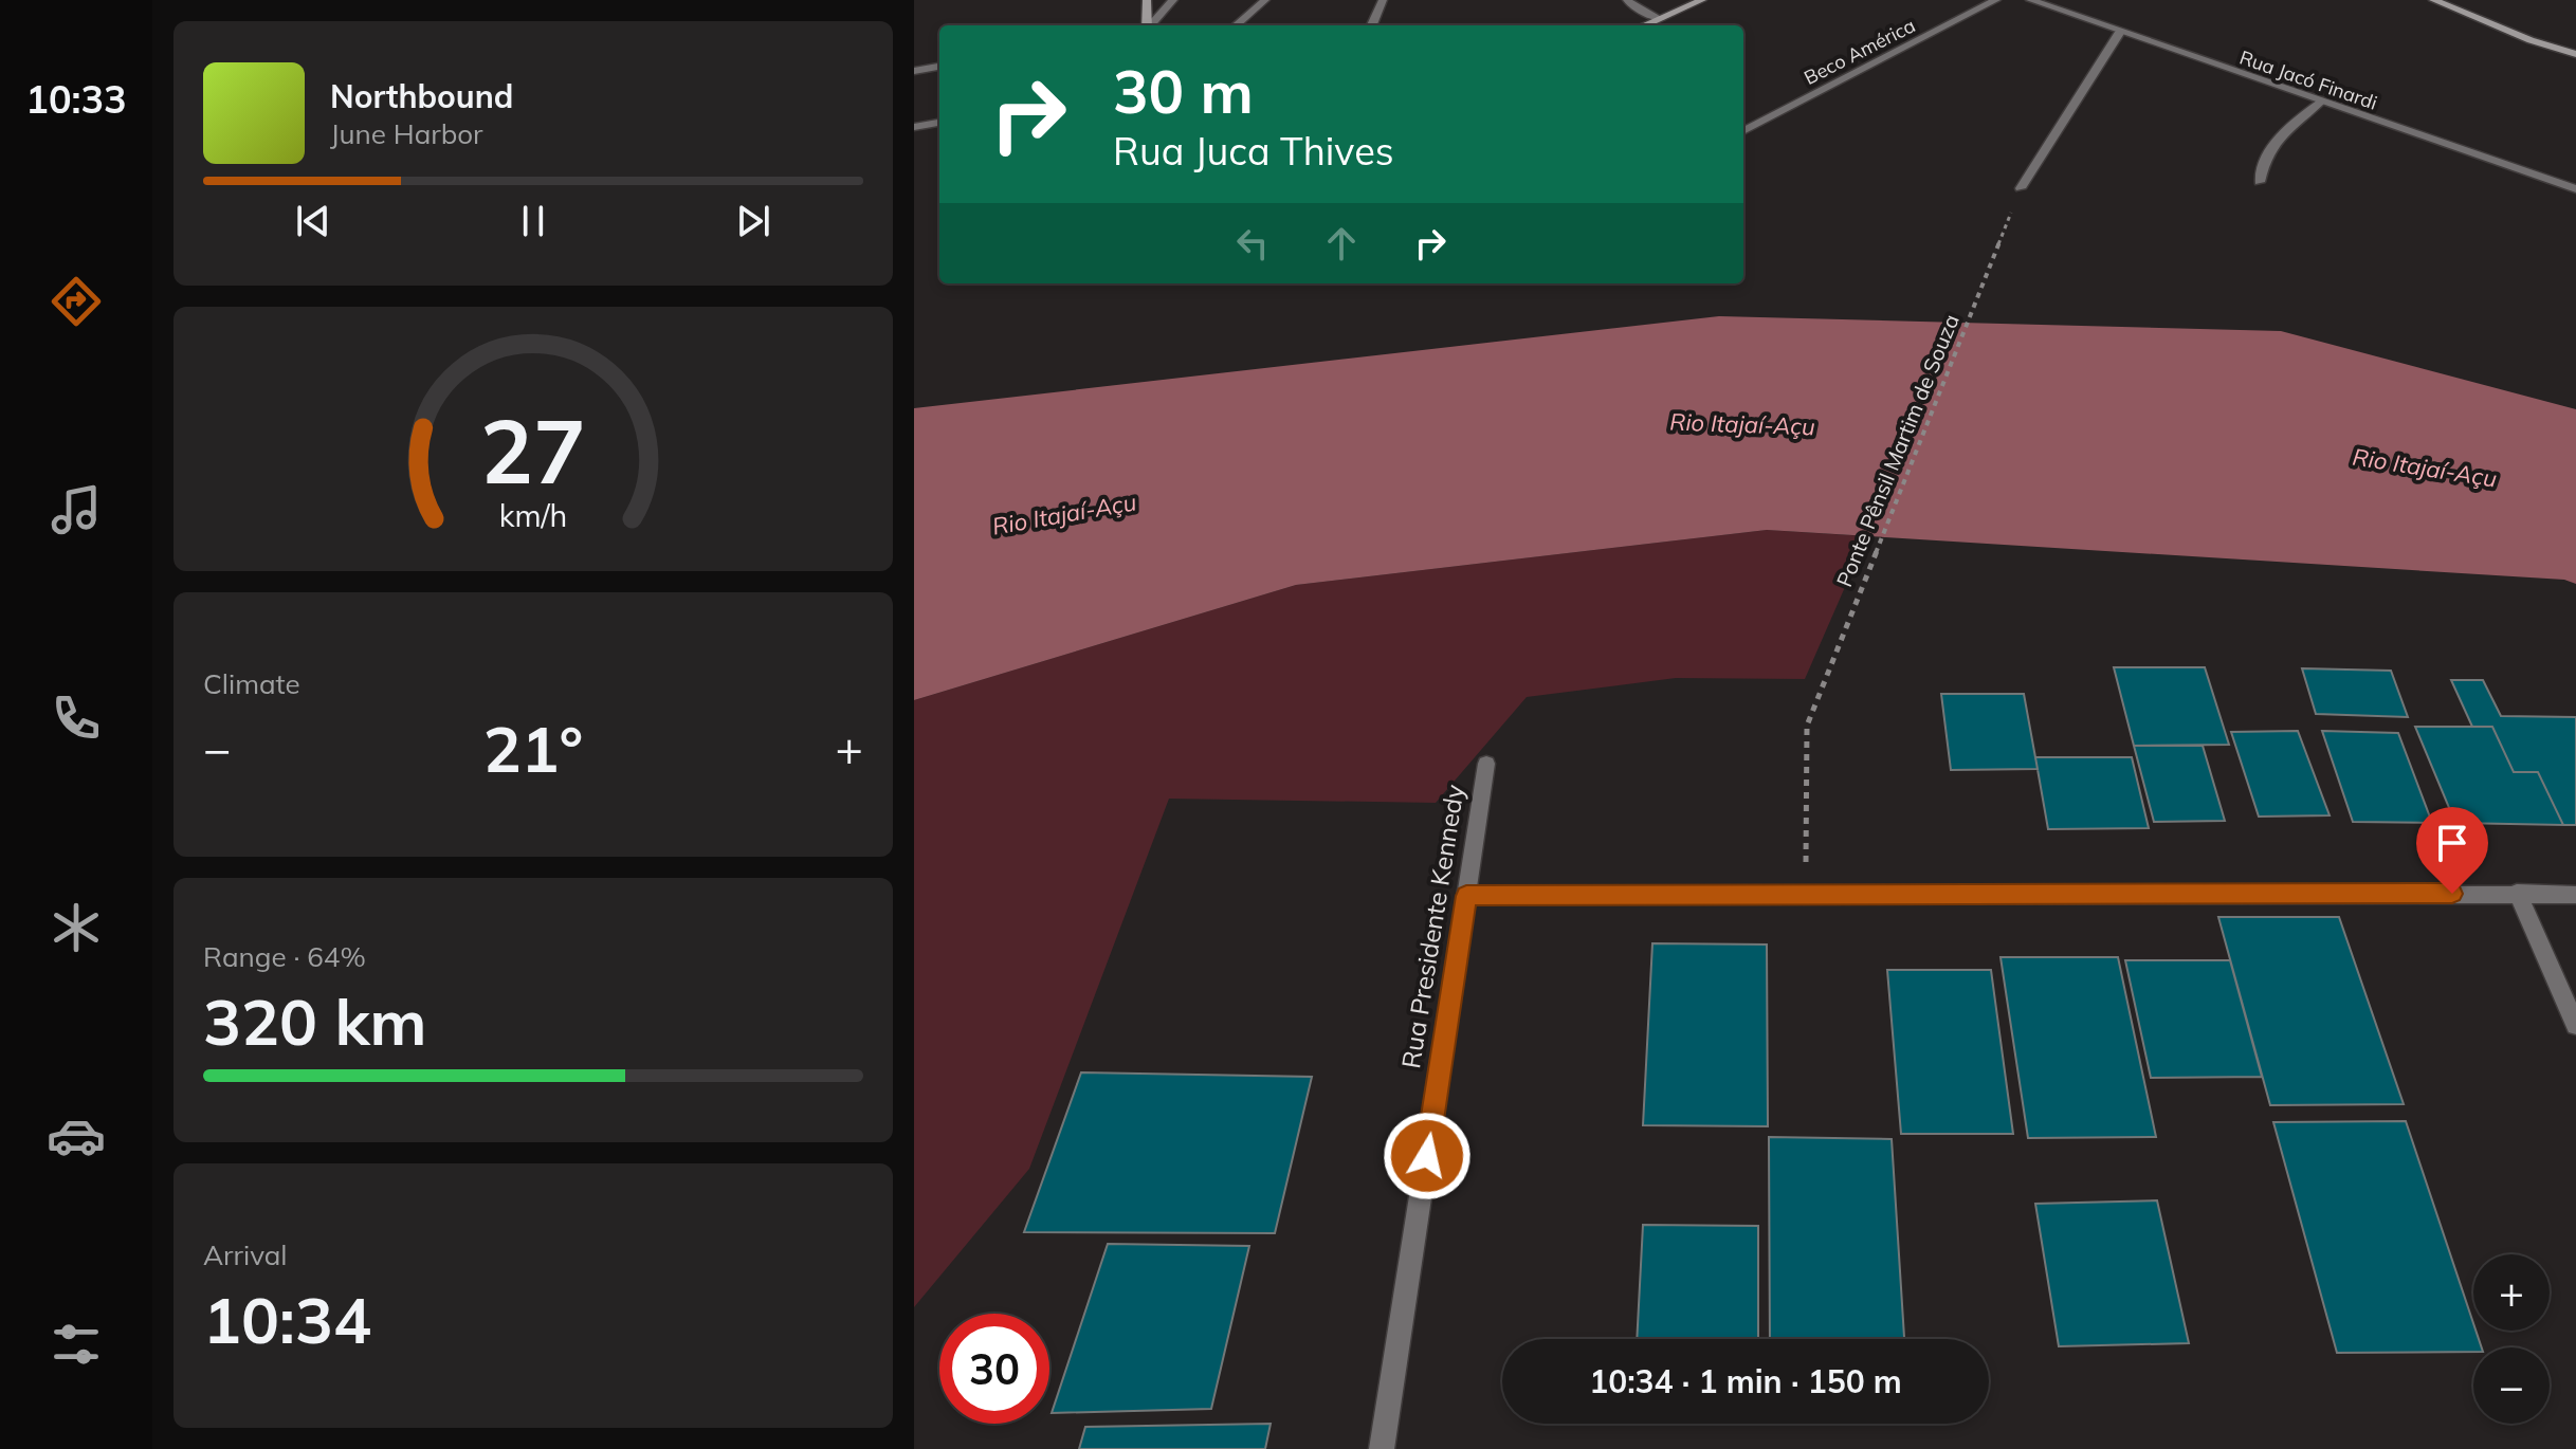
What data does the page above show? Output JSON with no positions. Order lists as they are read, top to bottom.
{
  "streets": {
    "street": ["Beco América", "Rua Jacó Finardi", "Rua Presidente Kennedy"],
    "path": ["Ponte Pênsil Martim de Souza"]
  },
  "water": ["Rio Itajaí-Açu"],
  "page": {
    "tabs": "10:33",
    "turn": ["30 m", "Rua Juca Thives"],
    "song": ["Northbound", "June Harbor"],
    "tile": [
      "Climate",
      ["Range · 64%", "320 km"],
      ["Arrival", "10:34"]
    ],
    "heat": ["−", "21°", "+"],
    "map_buttons": ["+", "−"],
    "limit": "30",
    "trip": "10:34 · 1 min · 150 m",
    "gauge": ["27", "km/h"]
  }
}
